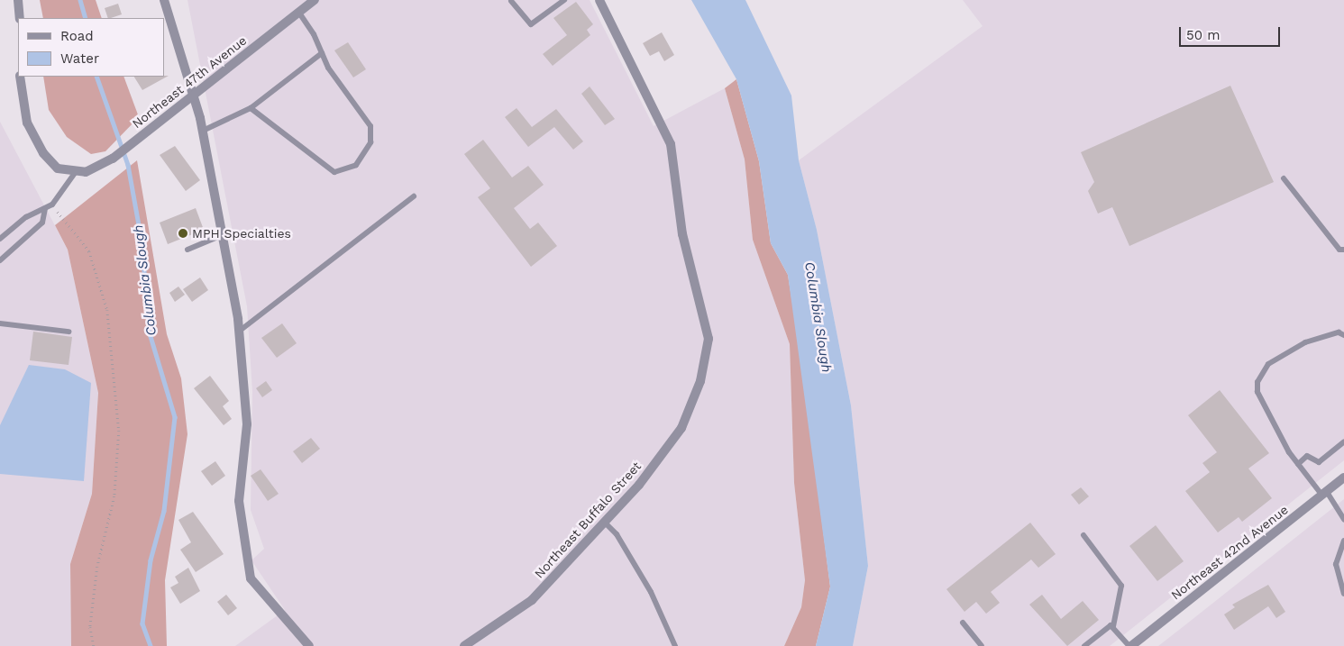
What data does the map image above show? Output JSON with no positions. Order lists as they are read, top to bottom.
{
  "streets": {
    "street": ["Northeast 47th Avenue", "Northeast Buffalo Street", "Northeast 42nd Avenue"]
  },
  "water": ["Columbia Slough"],
  "places": ["MPH Specialties"],
  "legend": ["Road", "Water"],
  "scale_bar": "50 m"
}
